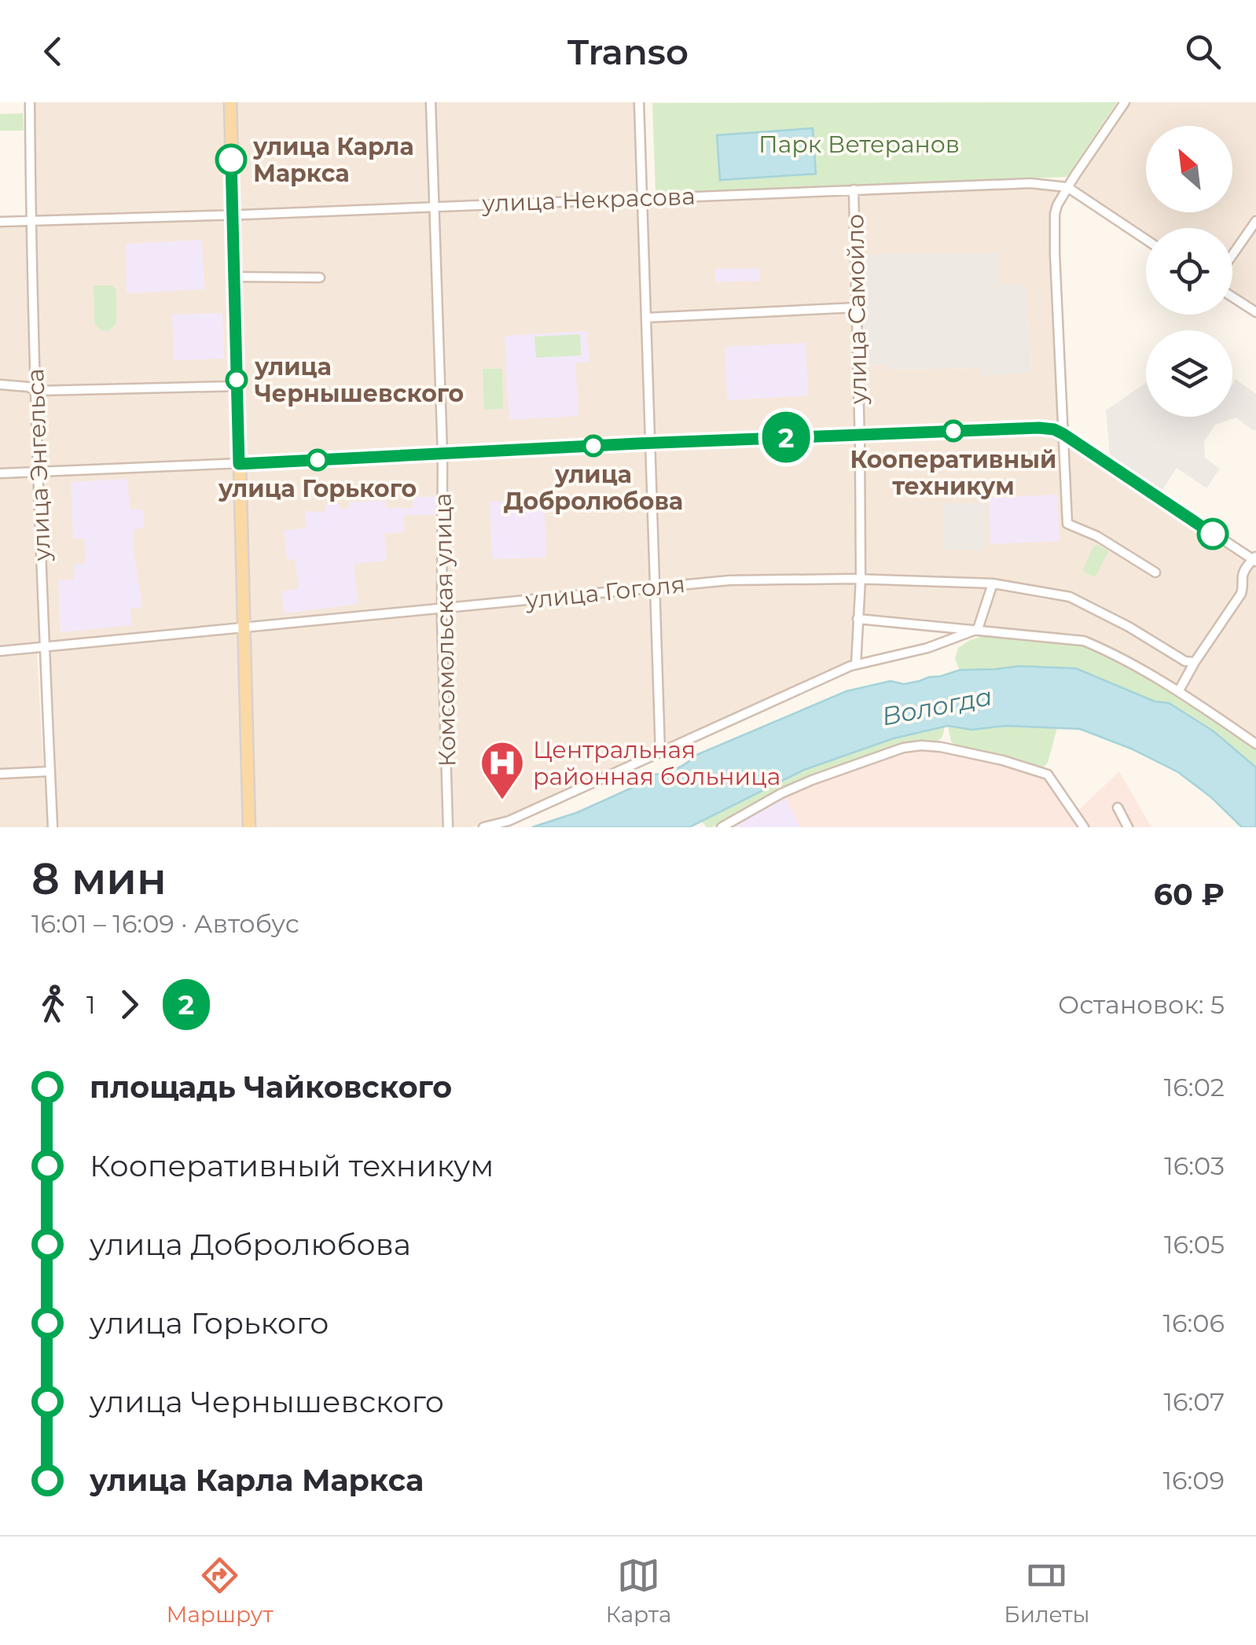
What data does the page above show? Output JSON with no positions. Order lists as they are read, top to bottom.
{
  "streets": {
    "street": [
      "улица Некрасова",
      "улица Самойло",
      "улица Энгельса",
      "улица Гоголя",
      "Комсомольская улица"
    ]
  },
  "crossings": [
    ["улица Некрасова", "улица Самойло"],
    ["улица Некрасова", "улица Энгельса"],
    ["улица Некрасова", "Комсомольская улица"],
    ["улица Самойло", "улица Гоголя"],
    ["улица Энгельса", "улица Гоголя"],
    ["улица Гоголя", "Комсомольская улица"]
  ],
  "water": ["Вологда"],
  "parks": ["Парк Ветеранов"],
  "places": {
    "other": [
      "улица Карла Маркса",
      "улица Чернышевского",
      "Кооперативный техникум",
      "улица Добролюбова",
      "улица Горького"
    ],
    "hospital": ["Центральная районная больница"]
  },
  "lines": ["bus line 2"],
  "north": "top left",
  "page": {
    "header": "Transo",
    "on_map": "2",
    "heading": ["8 мин", "16:01 – 16:09 · Автобус", "60 ₽"],
    "legs": ["1", "2", "Остановок: 5"],
    "list": [
      {
        "name": "площадь Чайковского",
        "value": "16:02"
      },
      {
        "name": "Кооперативный техникум",
        "value": "16:03"
      },
      {
        "name": "улица Добролюбова",
        "value": "16:05"
      },
      {
        "name": "улица Горького",
        "value": "16:06"
      },
      {
        "name": "улица Чернышевского",
        "value": "16:07"
      },
      {
        "name": "улица Карла Маркса",
        "value": "16:09"
      }
    ],
    "tabs": ["Маршрут", "Карта", "Билеты"]
  }
}
